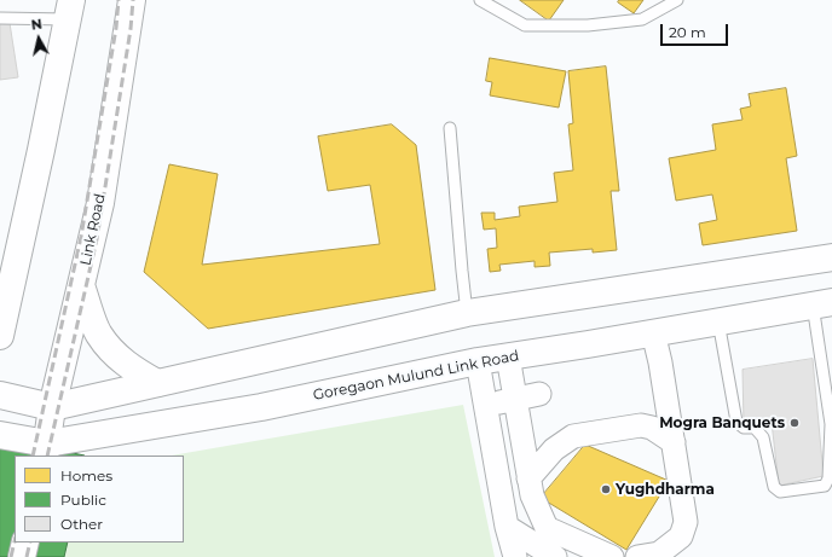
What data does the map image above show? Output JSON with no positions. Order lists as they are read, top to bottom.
{
  "streets": {
    "main road": ["Link Road", "Goregaon Mulund Link Road"]
  },
  "crossings": [
    ["Link Road", "Goregaon Mulund Link Road"]
  ],
  "places": ["Mogra Banquets", "Yughdharma"],
  "legend": ["Homes", "Public", "Other"],
  "scale_bar": "20 m",
  "north": "top"
}
